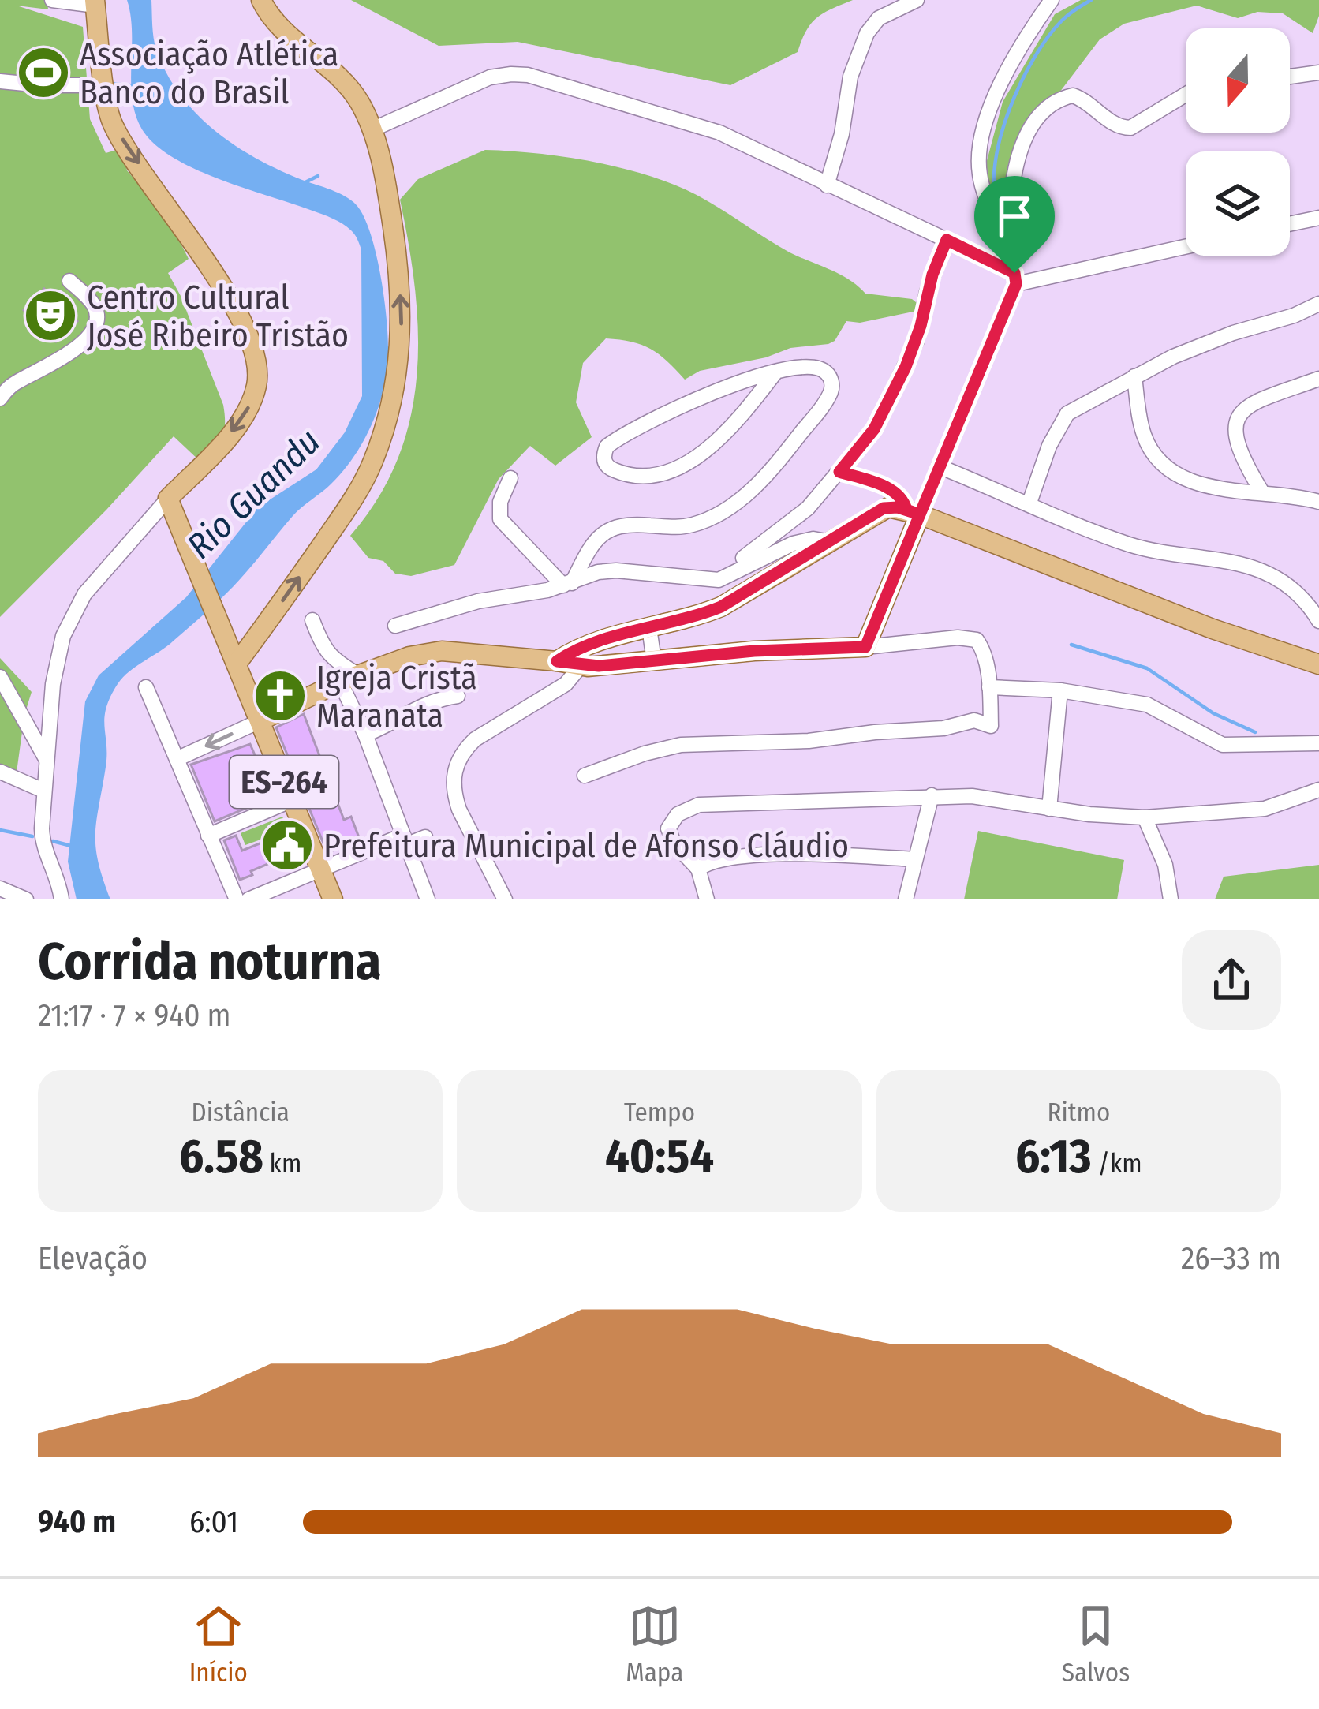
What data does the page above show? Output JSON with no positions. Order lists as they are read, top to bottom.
{
  "streets": {
    "main road": ["ES-264"]
  },
  "water": ["Rio Guandu"],
  "places": {
    "sports": ["Associação Atlética Banco do Brasil"],
    "theatre": ["Centro Cultural José Ribeiro Tristão"],
    "church": ["Igreja Cristã Maranata"],
    "public building": ["Prefeitura Municipal de Afonso Cláudio"]
  },
  "north": "bottom",
  "page": {
    "heading": ["Corrida noturna", "21:17 · 7 × 940 m"],
    "stats": [
      ["Distância", "6.58 km"],
      ["Tempo", "40:54"],
      ["Ritmo", "6:13 /km"]
    ],
    "chart": ["Elevação", "26–33 m"],
    "list": [
      {
        "name": "940 m",
        "note": "6:01"
      }
    ],
    "tabs": ["Início", "Mapa", "Salvos"]
  }
}
